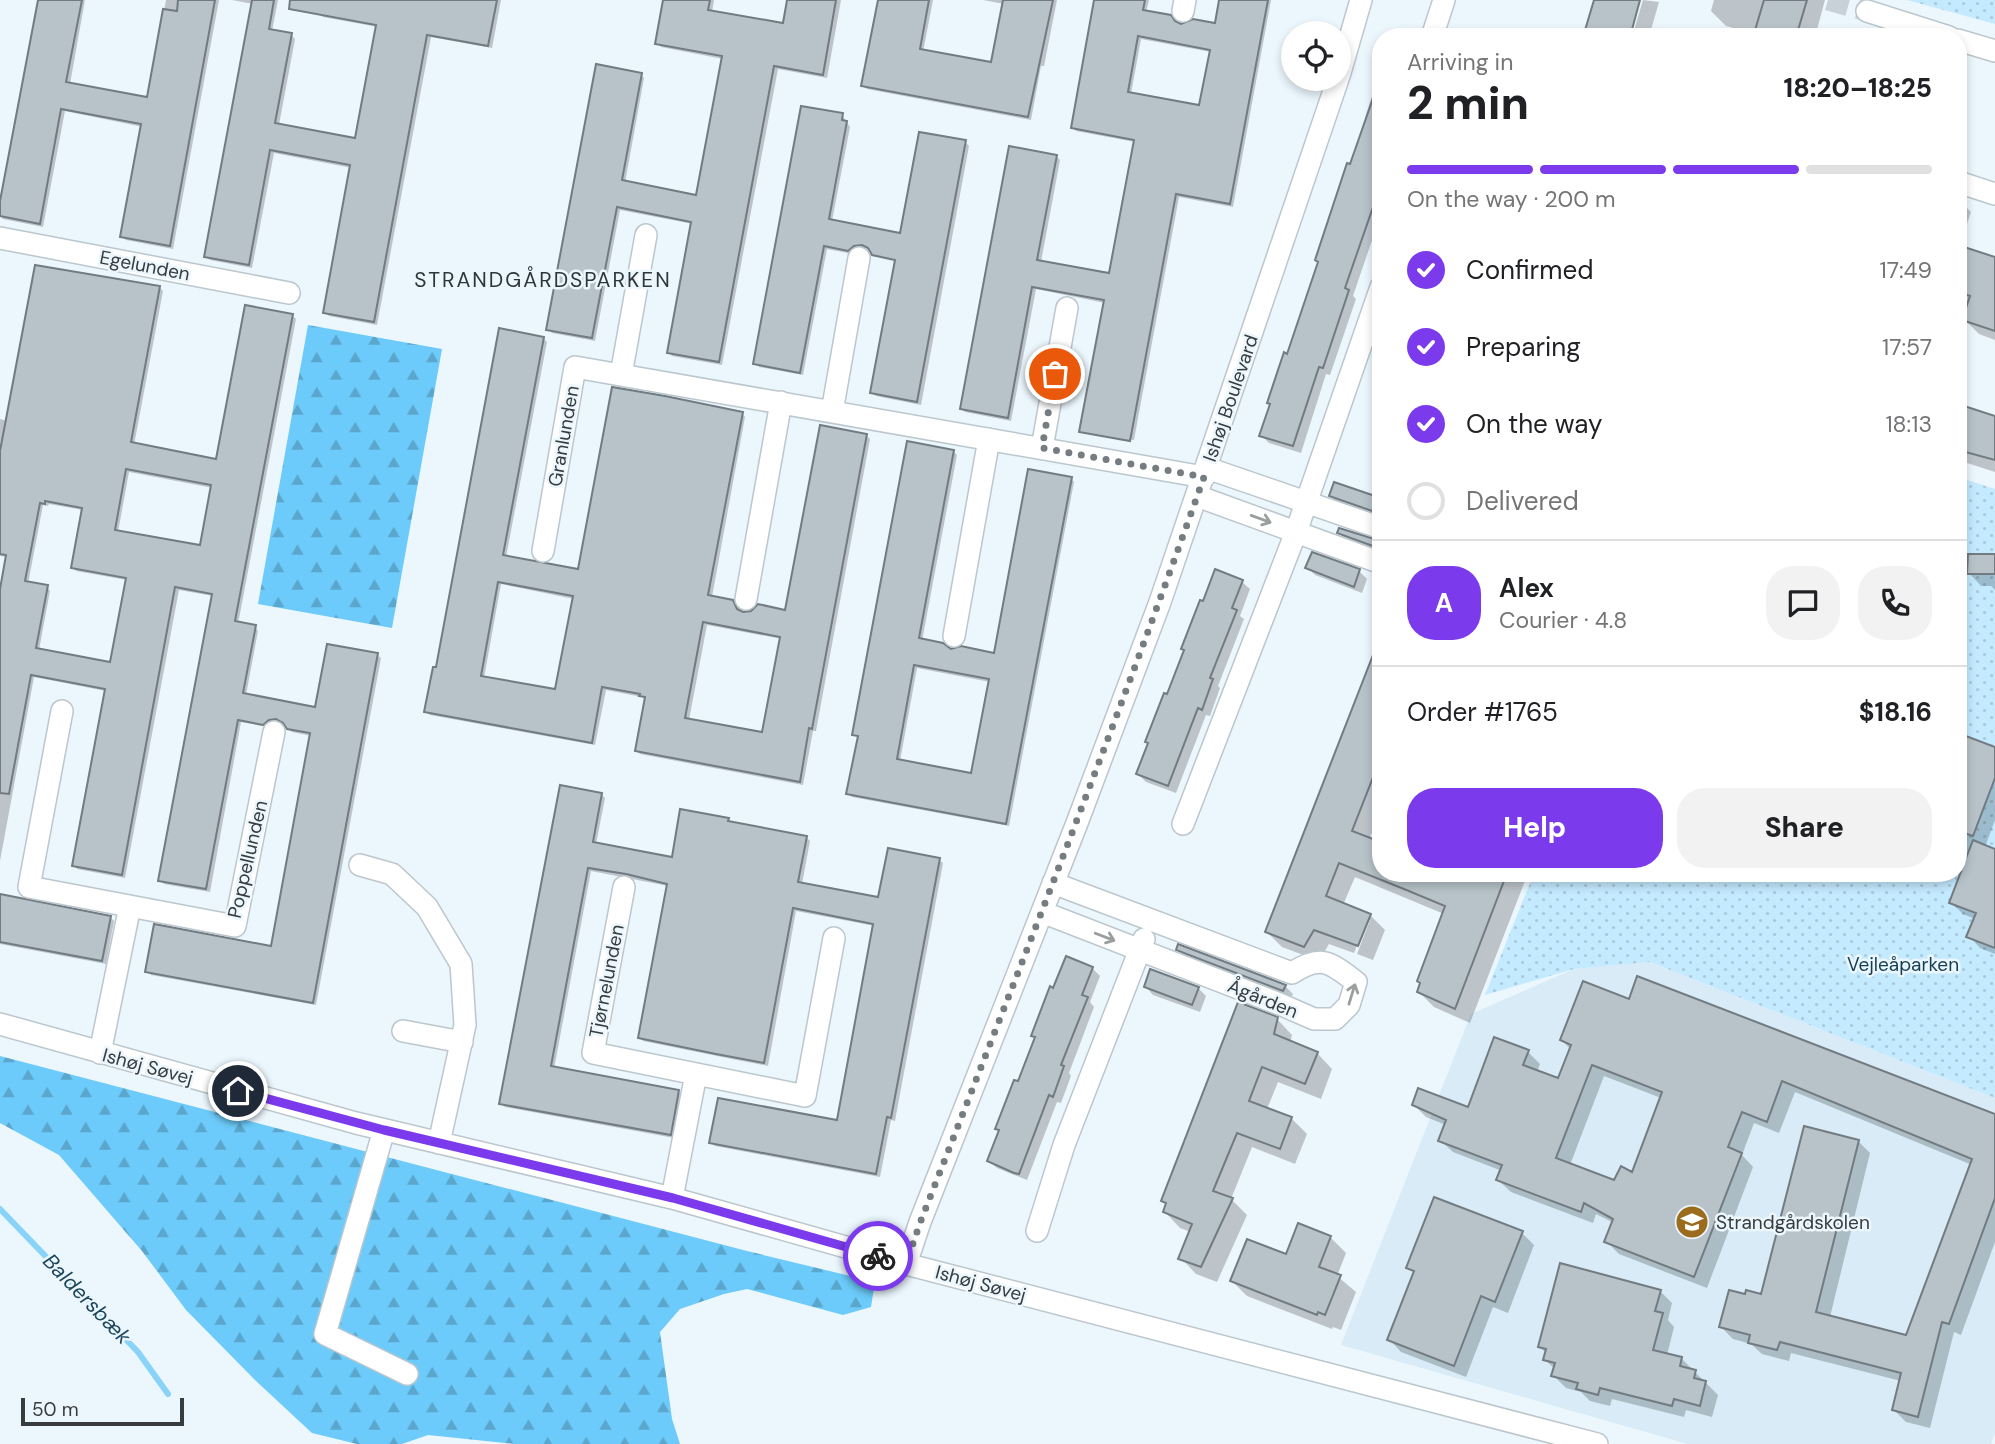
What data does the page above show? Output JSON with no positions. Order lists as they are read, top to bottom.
{
  "streets": {
    "street": [
      "Egelunden",
      "Ishøj Boulevard",
      "Granlunden",
      "Poppellunden",
      "Tjørnelunden",
      "Ågården",
      "Ishøj Søvej"
    ]
  },
  "crossings": [
    ["Ishøj Boulevard", "Granlunden"],
    ["Ishøj Boulevard", "Ågården"],
    ["Ishøj Boulevard", "Ishøj Søvej"]
  ],
  "districts": ["STRANDGÅRDSPARKEN"],
  "water": ["Baldersbæk"],
  "parks": ["Vejleåparken"],
  "places": {
    "school or university": ["Strandgårdskolen"]
  },
  "scale_bar": "50 m",
  "page": {
    "heading": ["2 min", "Arriving in", "18:20–18:25"],
    "panel": [
      "Alex",
      "Courier · 4.8",
      "Order #1765",
      "$18.16"
    ],
    "bar": "On the way · 200 m",
    "list": [
      ["Confirmed", "17:49"],
      ["Preparing", "17:57"],
      ["On the way", "18:13"],
      "Delivered"
    ],
    "round": "A",
    "buttons": ["Help", "Share"],
    "scale": "50 m"
  }
}
